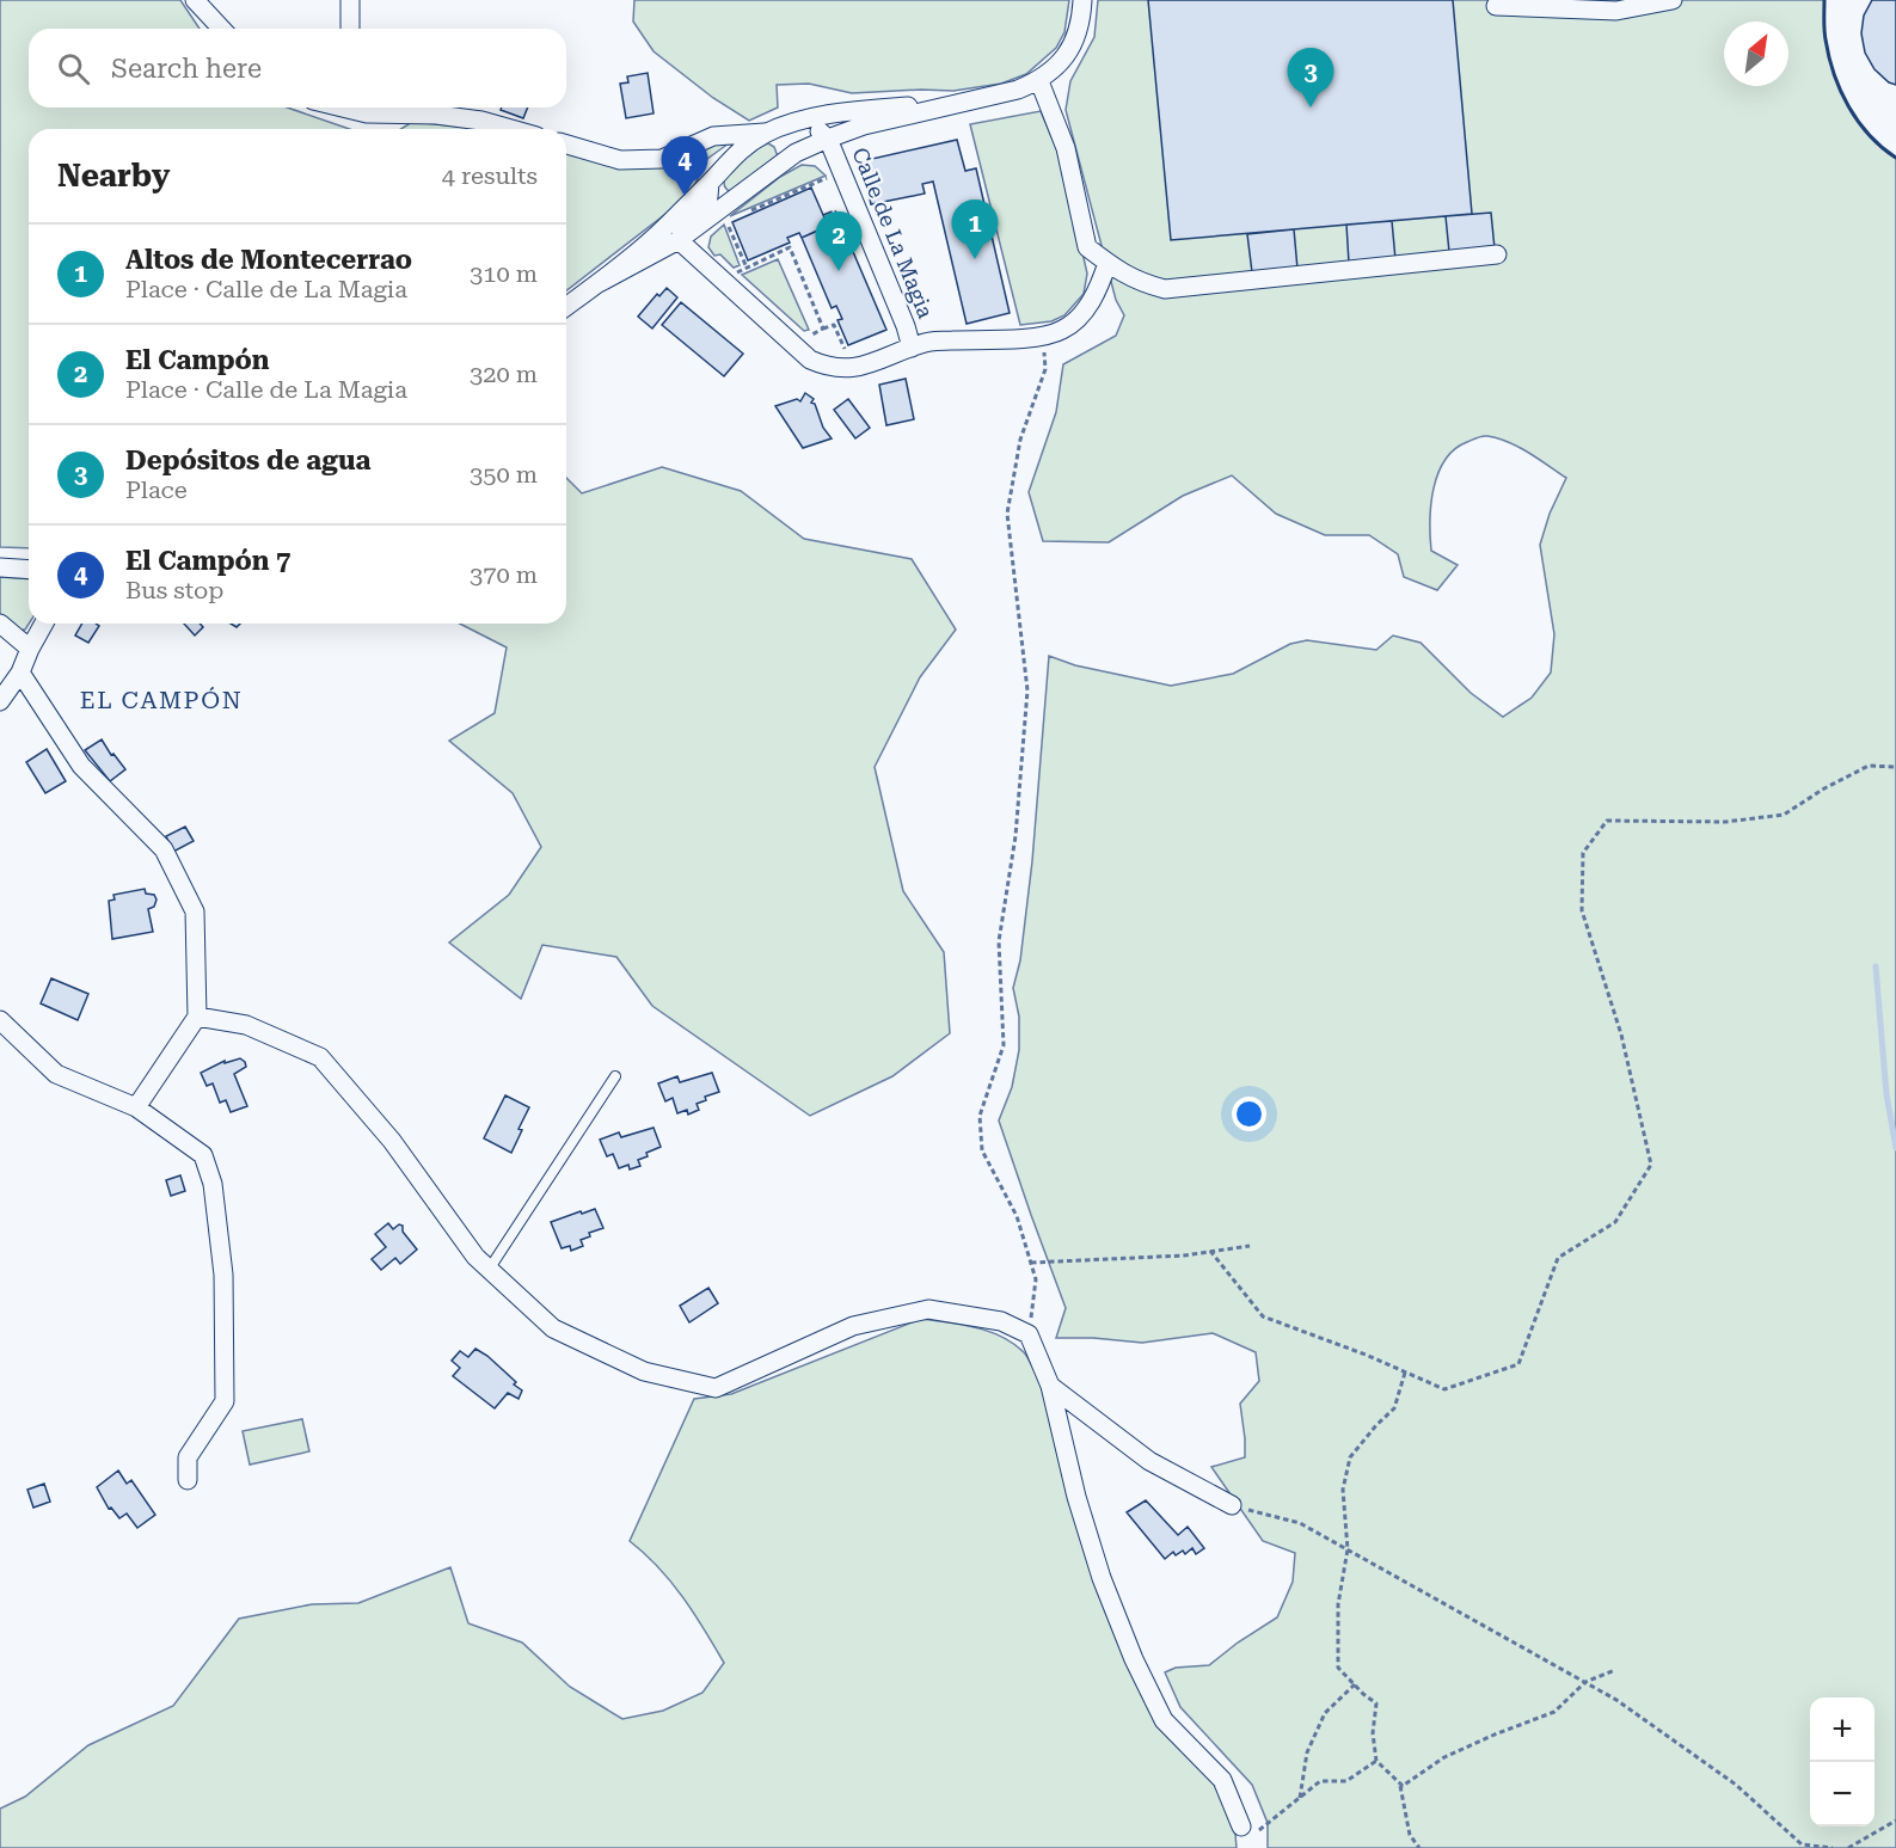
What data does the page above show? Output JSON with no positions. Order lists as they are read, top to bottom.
{
  "streets": {
    "street": ["Calle de La Magia"]
  },
  "districts": ["EL CAMPÓN"],
  "north": "top right",
  "page": {
    "search": "Search here",
    "pins": [
      "3",
      "4",
      "1",
      "2"
    ],
    "heading": ["Nearby", "4 results"],
    "list": [
      {
        "mark": "1",
        "name": "Altos de Montecerrao",
        "note": "Place · Calle de La Magia",
        "value": "310 m"
      },
      {
        "mark": "2",
        "name": "El Campón",
        "note": "Place · Calle de La Magia",
        "value": "320 m"
      },
      {
        "mark": "3",
        "name": "Depósitos de agua",
        "note": "Place",
        "value": "350 m"
      },
      {
        "mark": "4",
        "name": "El Campón 7",
        "note": "Bus stop",
        "value": "370 m"
      }
    ],
    "map_buttons": ["+", "−"]
  }
}
